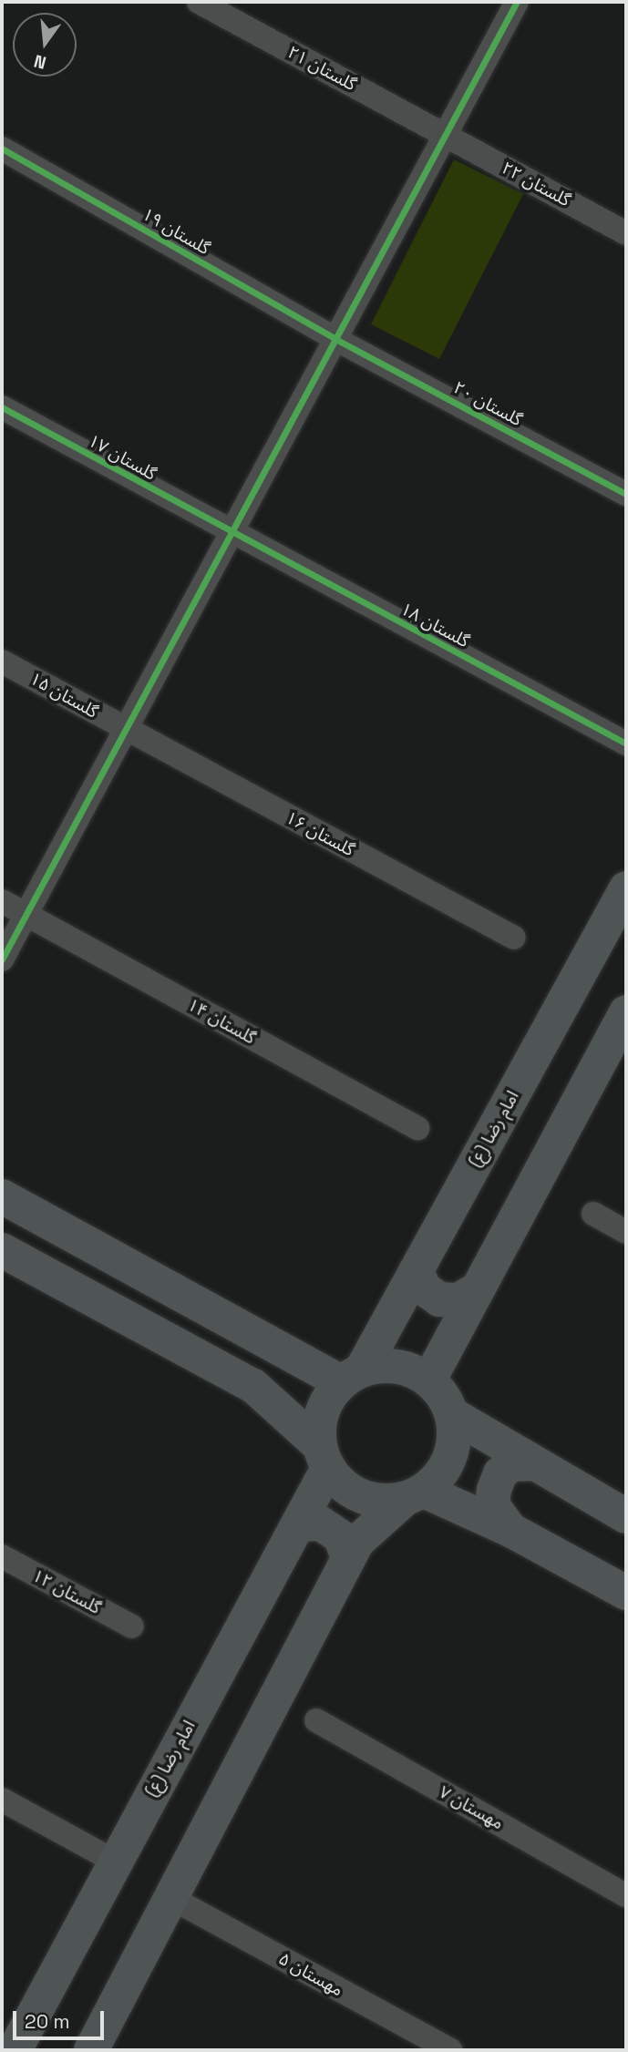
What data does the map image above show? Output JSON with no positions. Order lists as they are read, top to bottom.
{
  "streets": {
    "street": [
      "گلستان ۲۱",
      "گلستان ۲۲",
      "گلستان ۱۹",
      "گلستان ۲۰",
      "گلستان ۱۷",
      "گلستان ۱۸",
      "گلستان ۱۵",
      "گلستان ۱۶",
      "گلستان ۱۴",
      "امام رضا (ع)",
      "گلستان ۱۲",
      "مهستان ۷",
      "مهستان ۵"
    ]
  },
  "crossings": [
    ["گلستان ۲۱", "گلستان ۲۲"],
    ["گلستان ۱۹", "گلستان ۲۰"],
    ["گلستان ۱۷", "گلستان ۱۸"],
    ["گلستان ۱۵", "گلستان ۱۶"]
  ],
  "scale_bar": "20 m",
  "north": "bottom"
}
